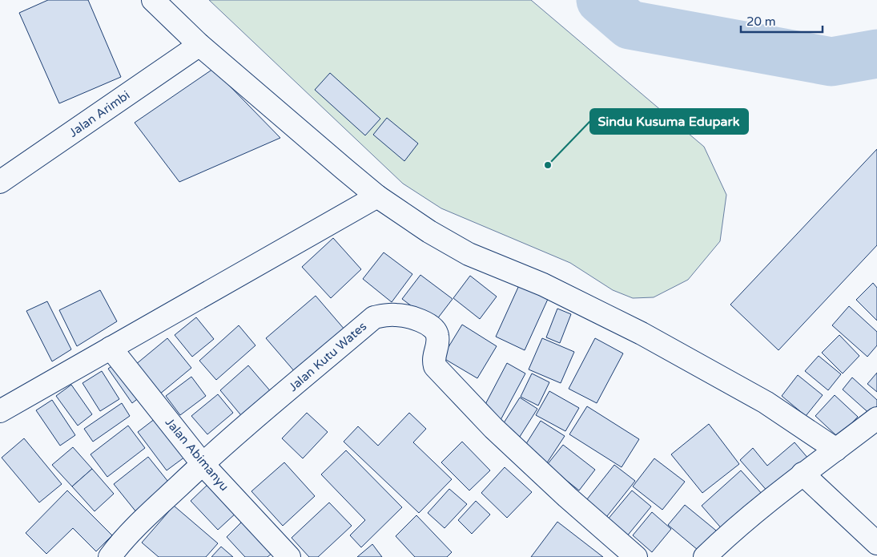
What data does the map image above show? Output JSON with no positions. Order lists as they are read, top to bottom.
{
  "streets": {
    "street": ["Jalan Arimbi", "Jalan Kutu Wates", "Jalan Abimanyu"]
  },
  "crossings": [
    ["Jalan Kutu Wates", "Jalan Abimanyu"]
  ],
  "places": ["Sindu Kusuma Edupark"],
  "scale_bar": "20 m"
}
